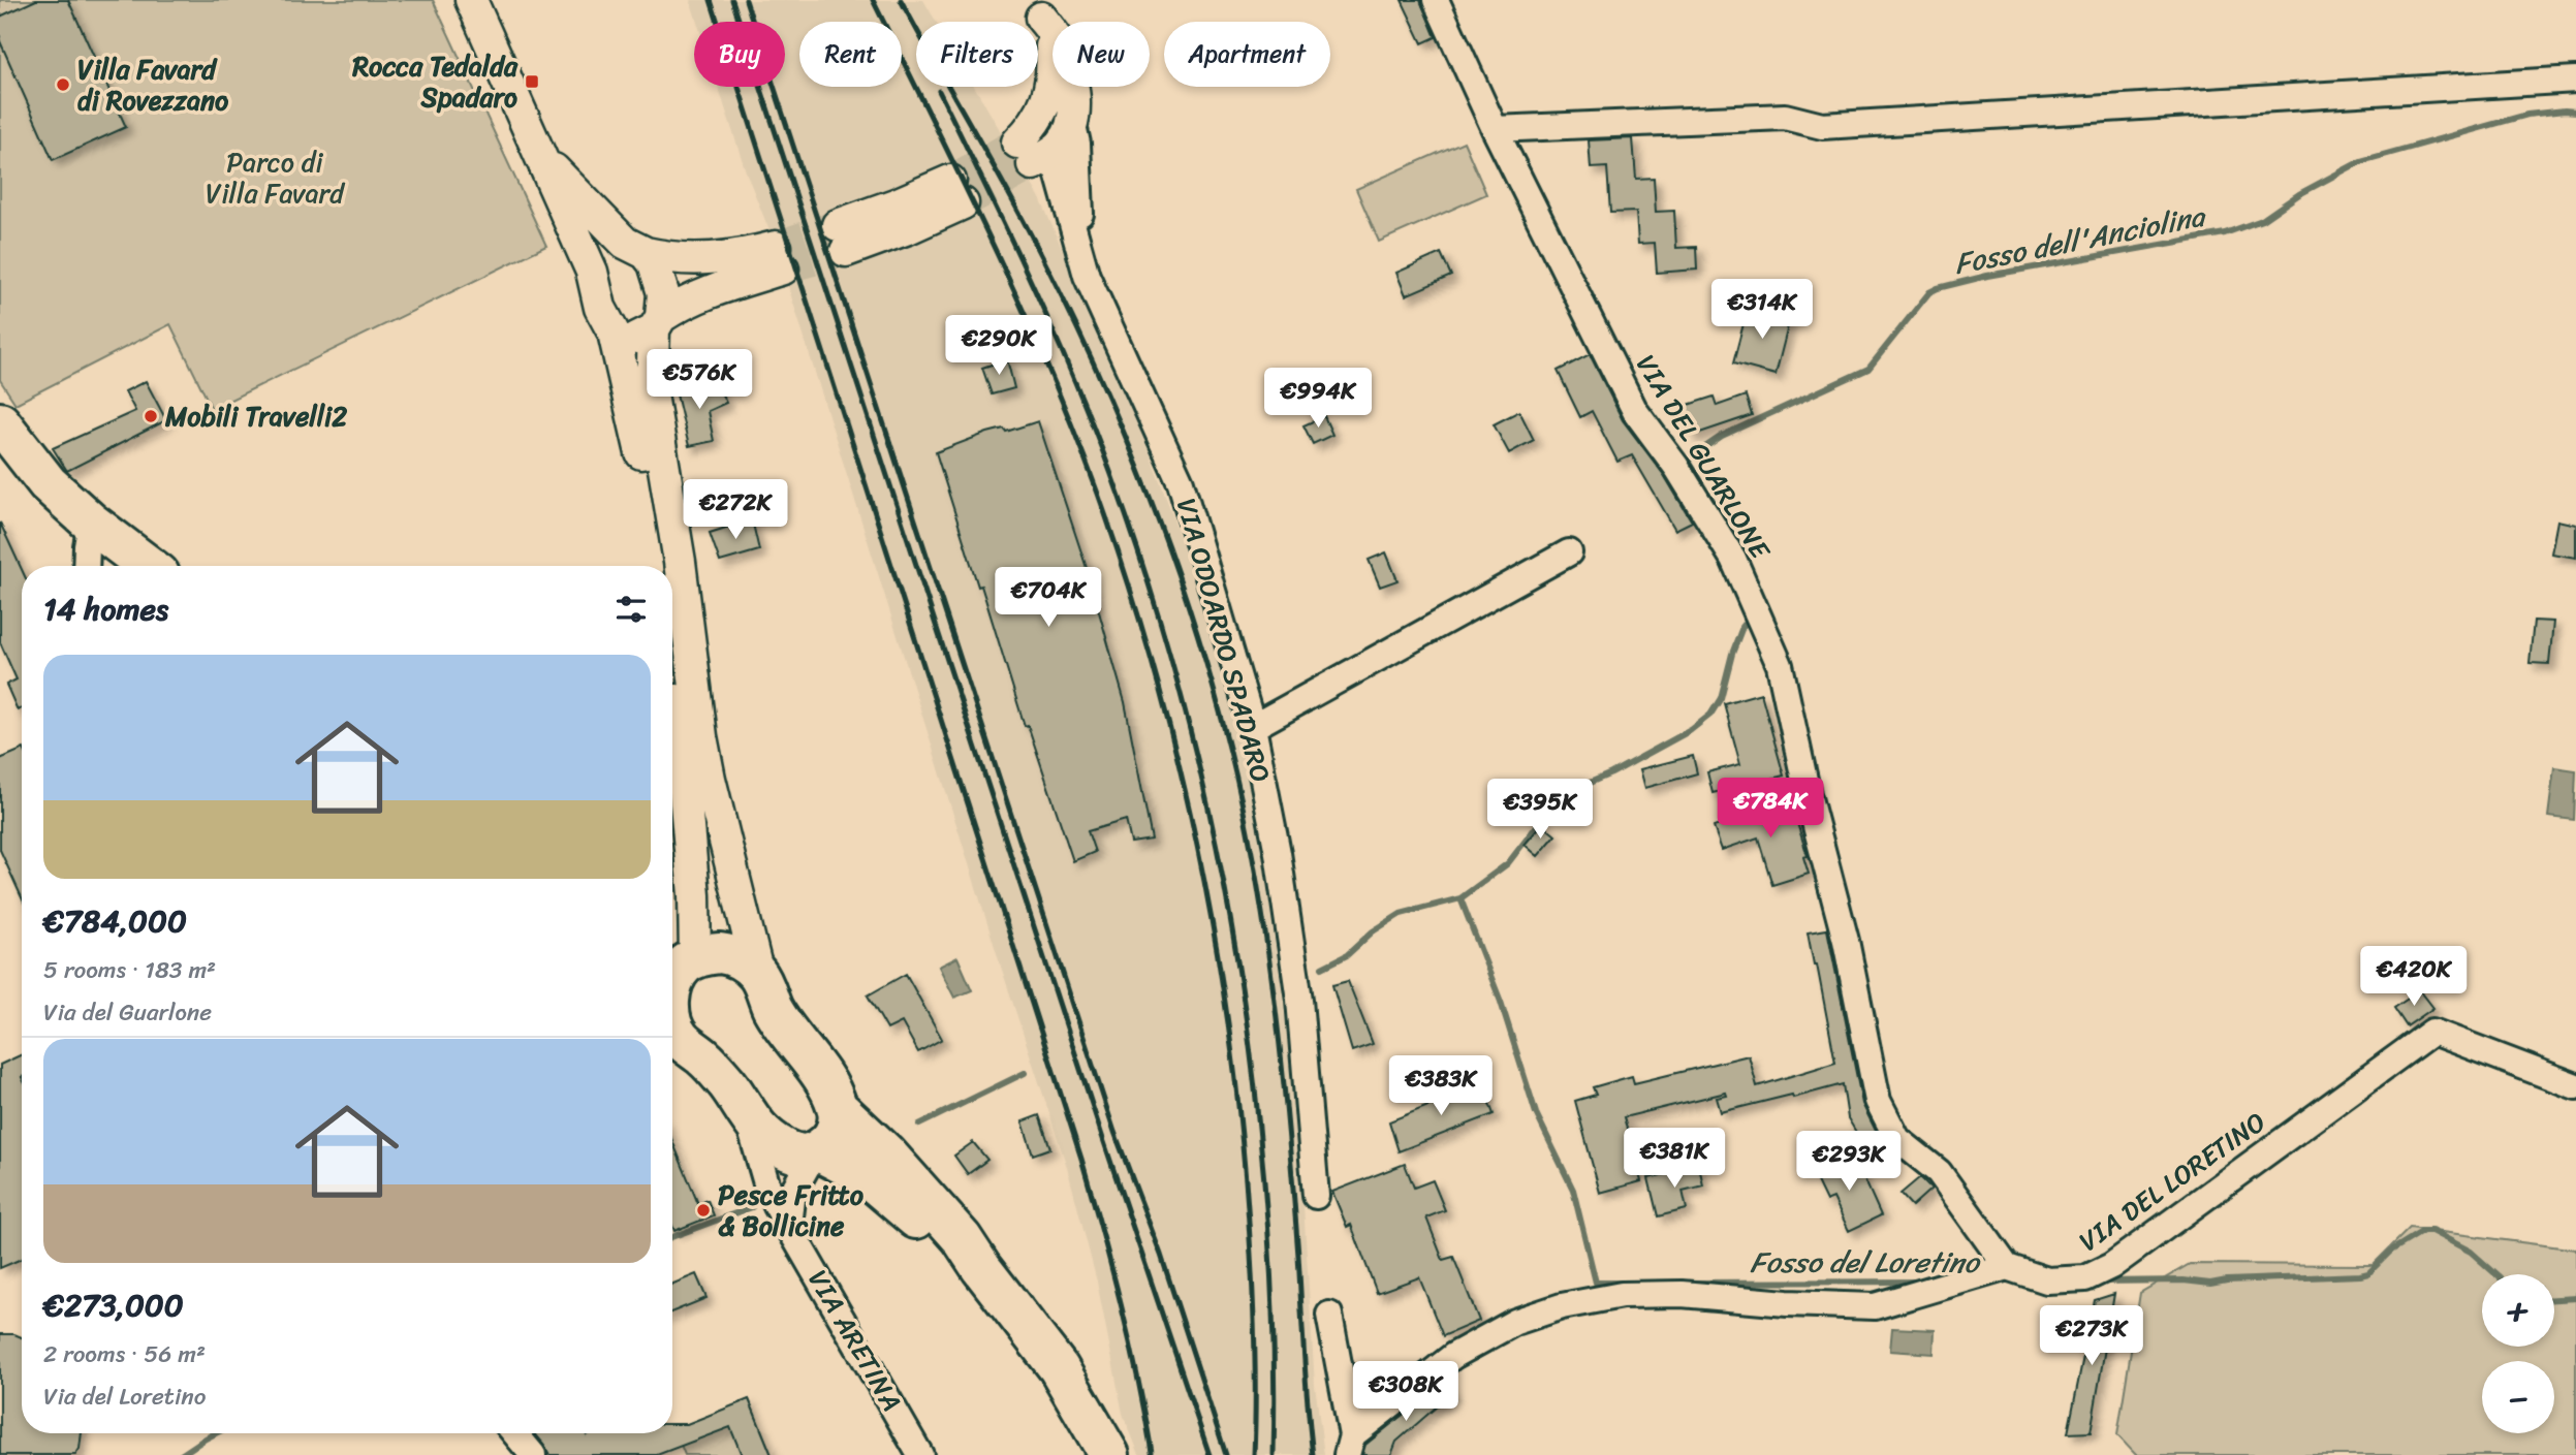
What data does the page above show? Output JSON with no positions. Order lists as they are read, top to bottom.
{
  "streets": {
    "street": [
      "VIA DEL GUARLONE",
      "VIA ODOARDO SPADARO",
      "VIA DEL LORETINO",
      "VIA ARETINA"
    ]
  },
  "crossings": [
    ["VIA DEL GUARLONE", "VIA DEL LORETINO"]
  ],
  "water": ["Fosso dell'Anciolina", "Fosso del Loretino"],
  "parks": ["Parco di Villa Favard"],
  "places": {
    "transit": ["Rocca Tedalda Spadaro"],
    "other": ["Villa Favard di Rovezzano", "Mobili Travelli2", "Pesce Fritto & Bollicine"]
  },
  "page": {
    "chip": [
      "Buy",
      "Rent",
      "Filters",
      "New",
      "Apartment"
    ],
    "price": [
      "€314K",
      "€290K",
      "€576K",
      "€994K",
      "€272K",
      "€704K",
      "€784K",
      "€395K",
      "€420K",
      "€383K",
      "€381K",
      "€293K",
      "€273K",
      "€308K"
    ],
    "heading": "14 homes",
    "list": [
      {
        "name": "€784,000",
        "note": "5 rooms · 183 m² · Via del Guarlone"
      },
      {
        "name": "€273,000",
        "note": "2 rooms · 56 m² · Via del Loretino"
      }
    ],
    "map_buttons": ["+", "−"]
  }
}
